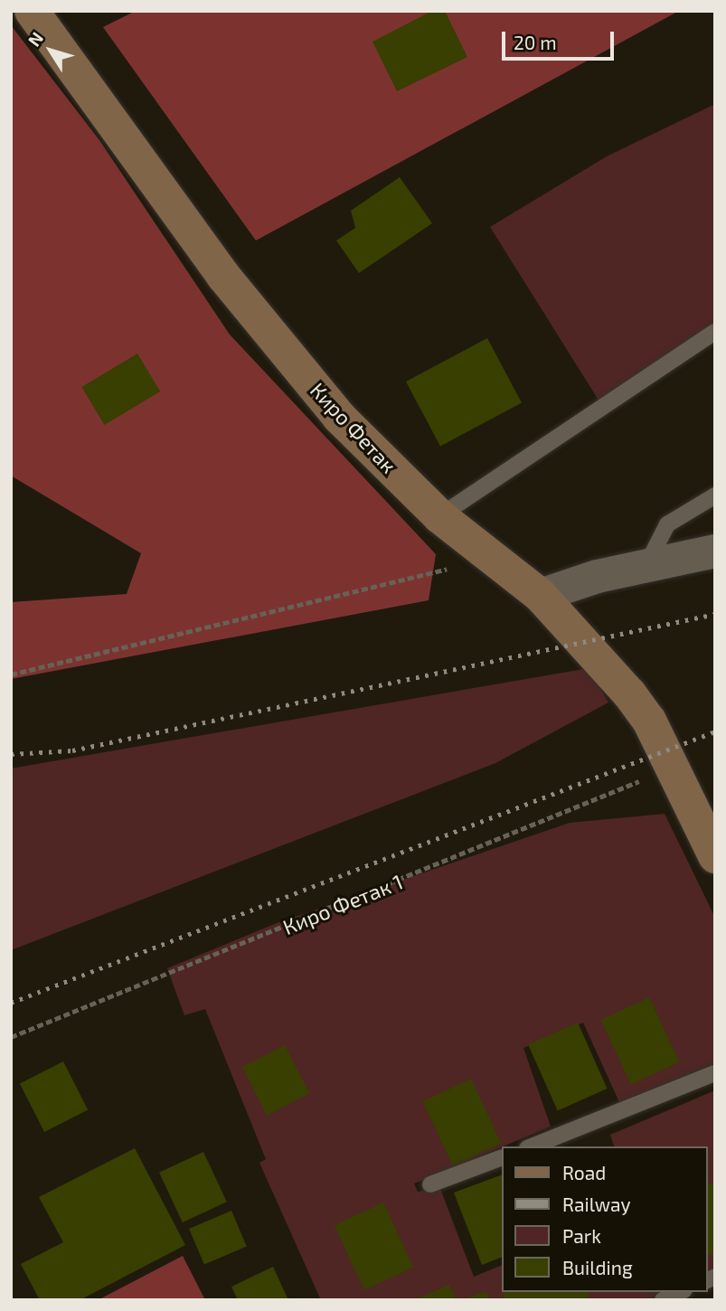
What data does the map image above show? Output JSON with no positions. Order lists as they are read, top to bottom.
{
  "streets": {
    "main road": ["Киро Фетак"],
    "path": ["Киро Фетак 1"]
  },
  "crossings": [
    ["Киро Фетак", "Киро Фетак 1"]
  ],
  "legend": [
    "Road",
    "Railway",
    "Park",
    "Building"
  ],
  "scale_bar": "20 m",
  "north": "top left"
}
